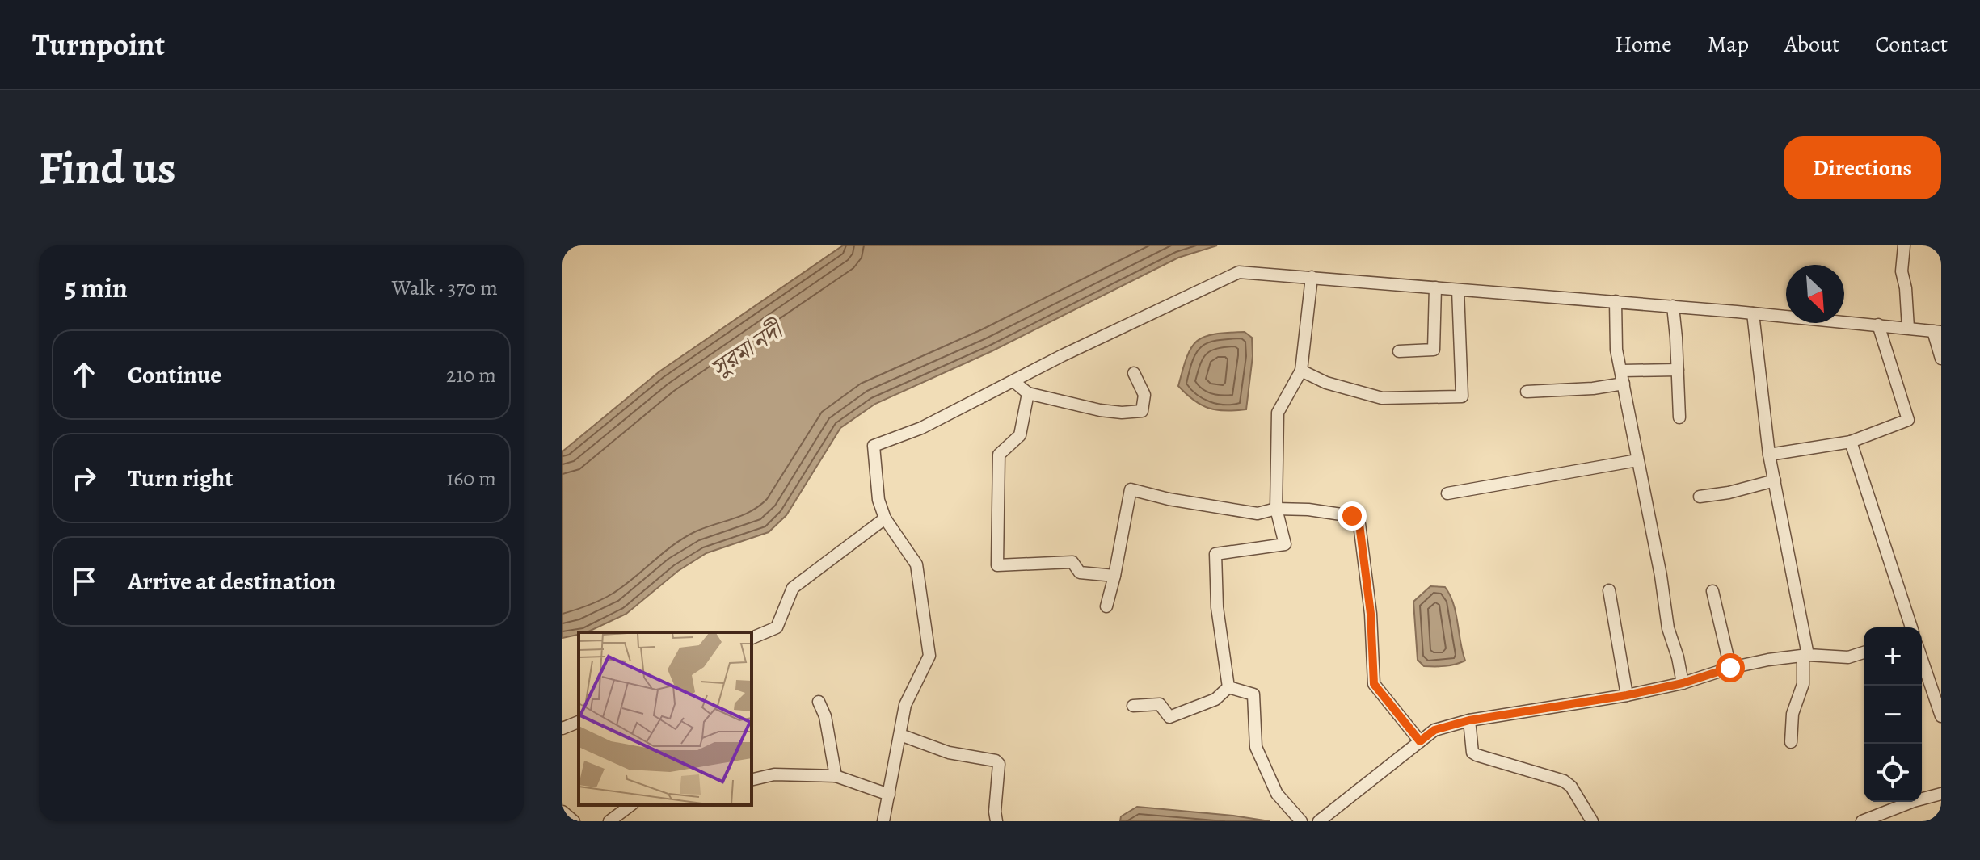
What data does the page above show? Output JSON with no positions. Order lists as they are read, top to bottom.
{
  "water": ["সুরমা নদী"],
  "north": "bottom right",
  "page": {
    "header": "Turnpoint",
    "nav": [
      "Home",
      "Map",
      "About",
      "Contact"
    ],
    "buttons": "Directions",
    "title": "Find us",
    "heading": ["5 min", "Walk · 370 m"],
    "list": [
      ["Continue", "210 m"],
      ["Turn right", "160 m"],
      "Arrive at destination"
    ],
    "map_buttons": ["+", "−"]
  }
}
